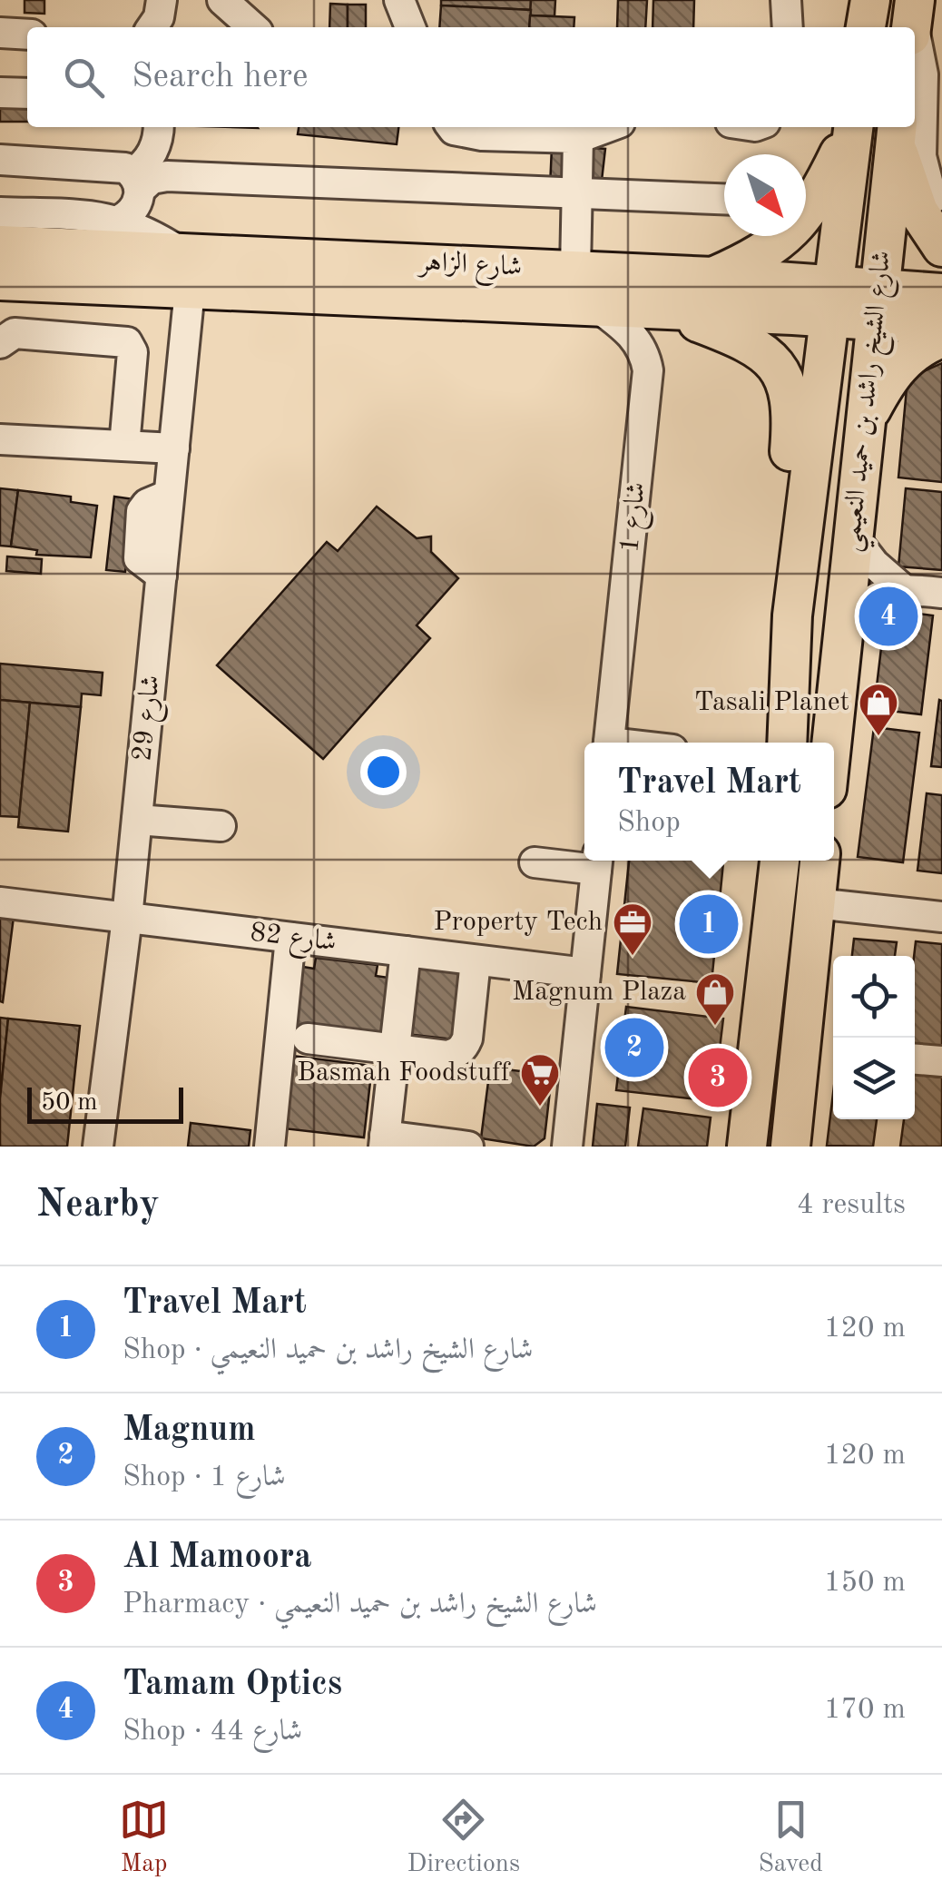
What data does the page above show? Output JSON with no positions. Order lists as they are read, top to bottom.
{
  "streets": {
    "main road": ["شارع الزاهر", "شارع الشيخ راشد بن حميد النعيمي"],
    "street": ["شارع 1", "شارع 29", "شارع 82"]
  },
  "crossings": [
    ["شارع الزاهر", "شارع الشيخ راشد بن حميد النعيمي"],
    ["شارع الزاهر", "شارع 1"],
    ["شارع الزاهر", "شارع 29"],
    ["شارع 29", "شارع 82"]
  ],
  "places": {
    "shop": ["Tasali Planet", "Magnum Plaza"],
    "office": ["Property Tech"],
    "supermarket": ["Basmah Foodstuff"]
  },
  "scale_bar": "50 m",
  "north": "bottom right",
  "page": {
    "search": "Search here",
    "pins": [
      "4",
      "1",
      "2",
      "3"
    ],
    "popup": ["Travel Mart", "Shop"],
    "scale": "50 m",
    "heading": ["Nearby", "4 results"],
    "list": [
      {
        "mark": "1",
        "name": "Travel Mart",
        "note": "Shop · شارع الشيخ راشد بن حميد النعيمي",
        "value": "120 m"
      },
      {
        "mark": "2",
        "name": "Magnum",
        "note": "Shop · شارع 1",
        "value": "120 m"
      },
      {
        "mark": "3",
        "name": "Al Mamoora",
        "note": "Pharmacy · شارع الشيخ راشد بن حميد النعيمي",
        "value": "150 m"
      },
      {
        "mark": "4",
        "name": "Tamam Optics",
        "note": "Shop · شارع 44",
        "value": "170 m"
      }
    ],
    "nav": ["Map", "Directions", "Saved"]
  }
}
